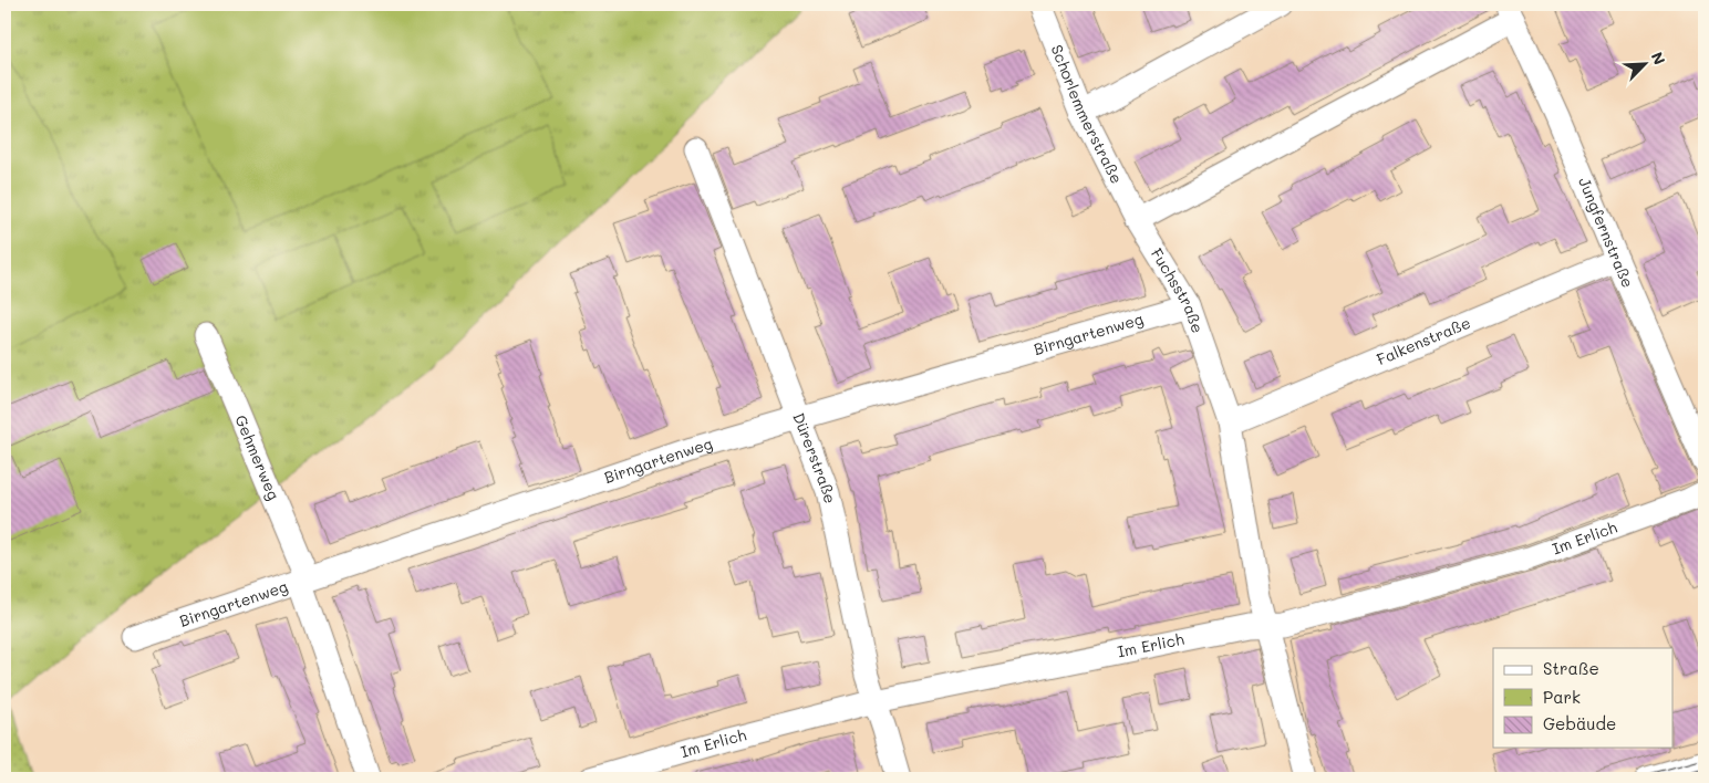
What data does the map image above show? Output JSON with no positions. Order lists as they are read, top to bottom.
{
  "streets": {
    "street": [
      "Schorlemmerstraße",
      "Jungfernstraße",
      "Fuchsstraße",
      "Birngartenweg",
      "Falkenstraße",
      "Gehmerweg",
      "Dürerstraße",
      "Im Erlich"
    ]
  },
  "crossings": [
    ["Schorlemmerstraße", "Fuchsstraße"],
    ["Jungfernstraße", "Falkenstraße"],
    ["Fuchsstraße", "Birngartenweg"],
    ["Fuchsstraße", "Falkenstraße"],
    ["Fuchsstraße", "Im Erlich"],
    ["Birngartenweg", "Gehmerweg"],
    ["Birngartenweg", "Dürerstraße"],
    ["Dürerstraße", "Im Erlich"]
  ],
  "legend": ["Straße", "Park", "Gebäude"],
  "north": "top right"
}
